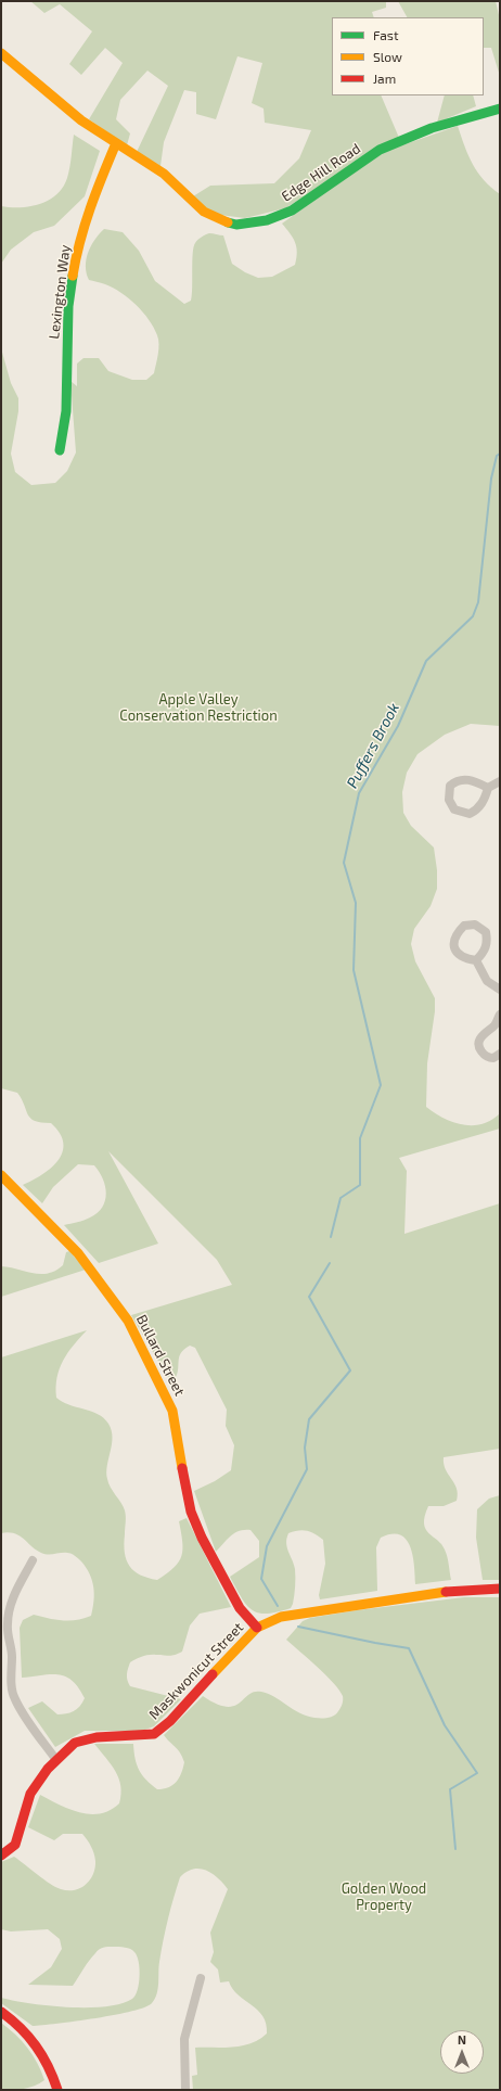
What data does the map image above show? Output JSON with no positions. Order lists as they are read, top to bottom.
{
  "streets": {
    "street": [
      "Edge Hill Road",
      "Lexington Way",
      "Bullard Street",
      "Maskwonicut Street"
    ]
  },
  "crossings": [
    ["Edge Hill Road", "Lexington Way"],
    ["Bullard Street", "Maskwonicut Street"]
  ],
  "water": ["Puffers Brook"],
  "parks": ["Apple Valley Conservation Restriction", "Golden Wood Property"],
  "legend": ["Fast", "Slow", "Jam"],
  "north": "top"
}
